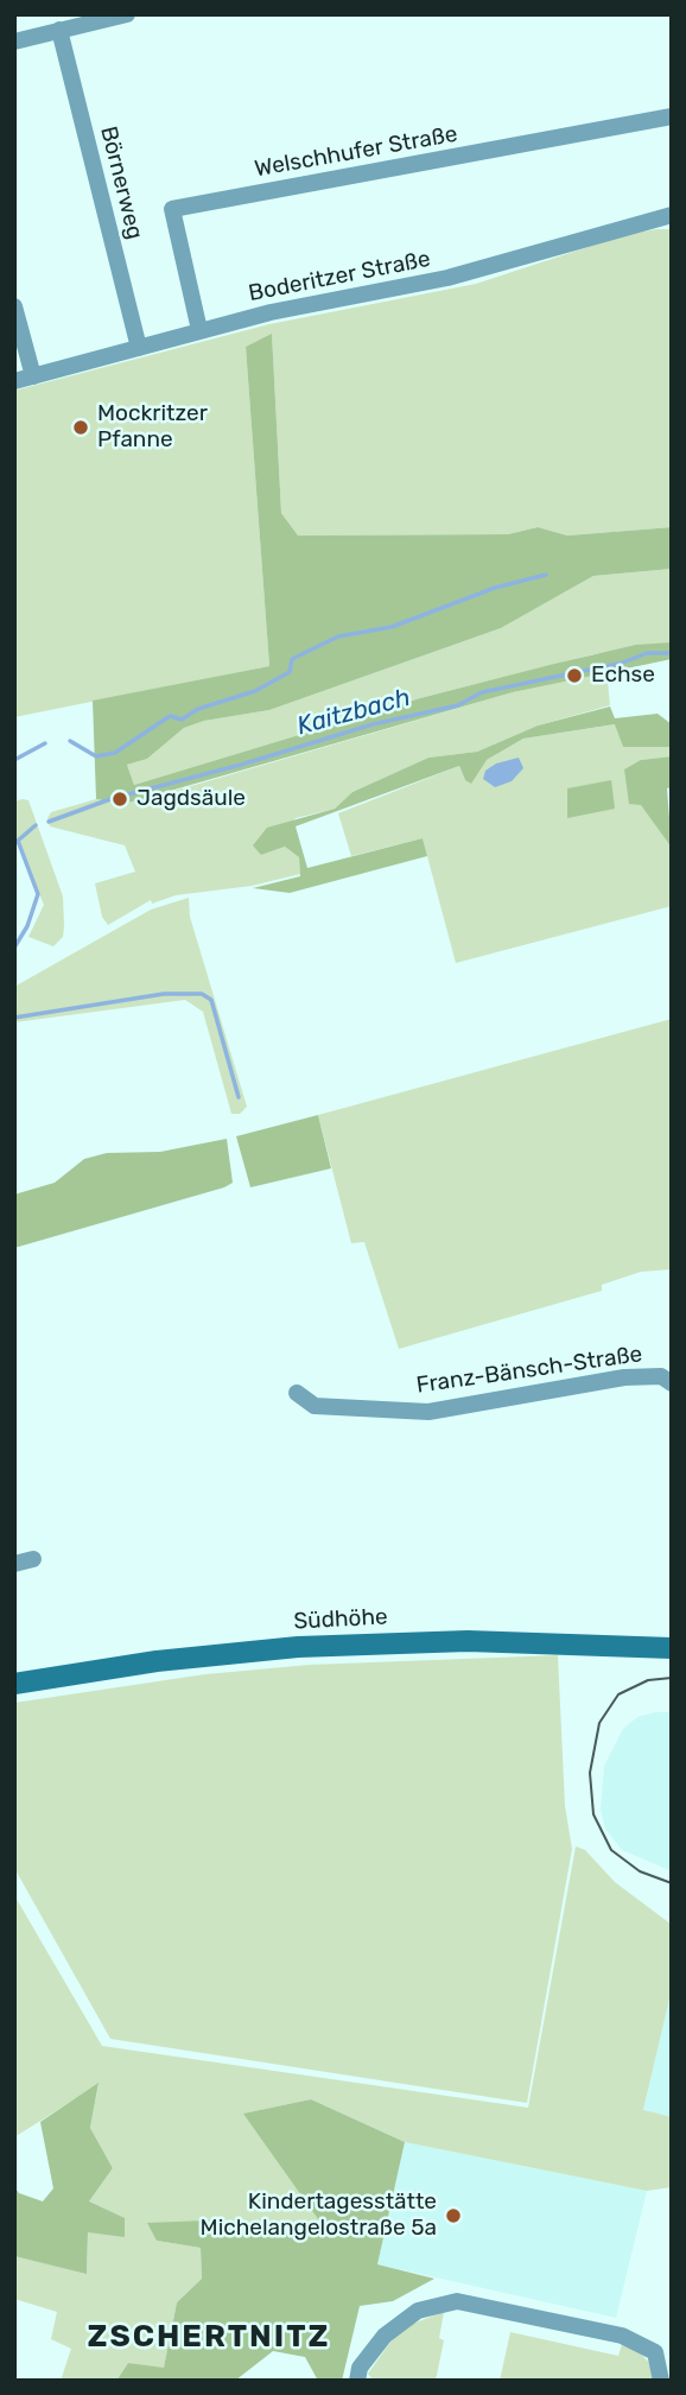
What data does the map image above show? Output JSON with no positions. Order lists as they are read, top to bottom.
{
  "streets": {
    "street": [
      "Welschhufer Straße",
      "Börnerweg",
      "Boderitzer Straße",
      "Franz-Bänsch-Straße",
      "Südhöhe"
    ]
  },
  "crossings": [
    ["Welschhufer Straße", "Boderitzer Straße"],
    ["Börnerweg", "Boderitzer Straße"]
  ],
  "districts": ["ZSCHERTNITZ"],
  "water": ["Kaitzbach"],
  "places": [
    "Mockritzer Pfanne",
    "Echse",
    "Jagdsäule",
    "Kindertagesstätte Michelangelostraße 5a"
  ]
}
